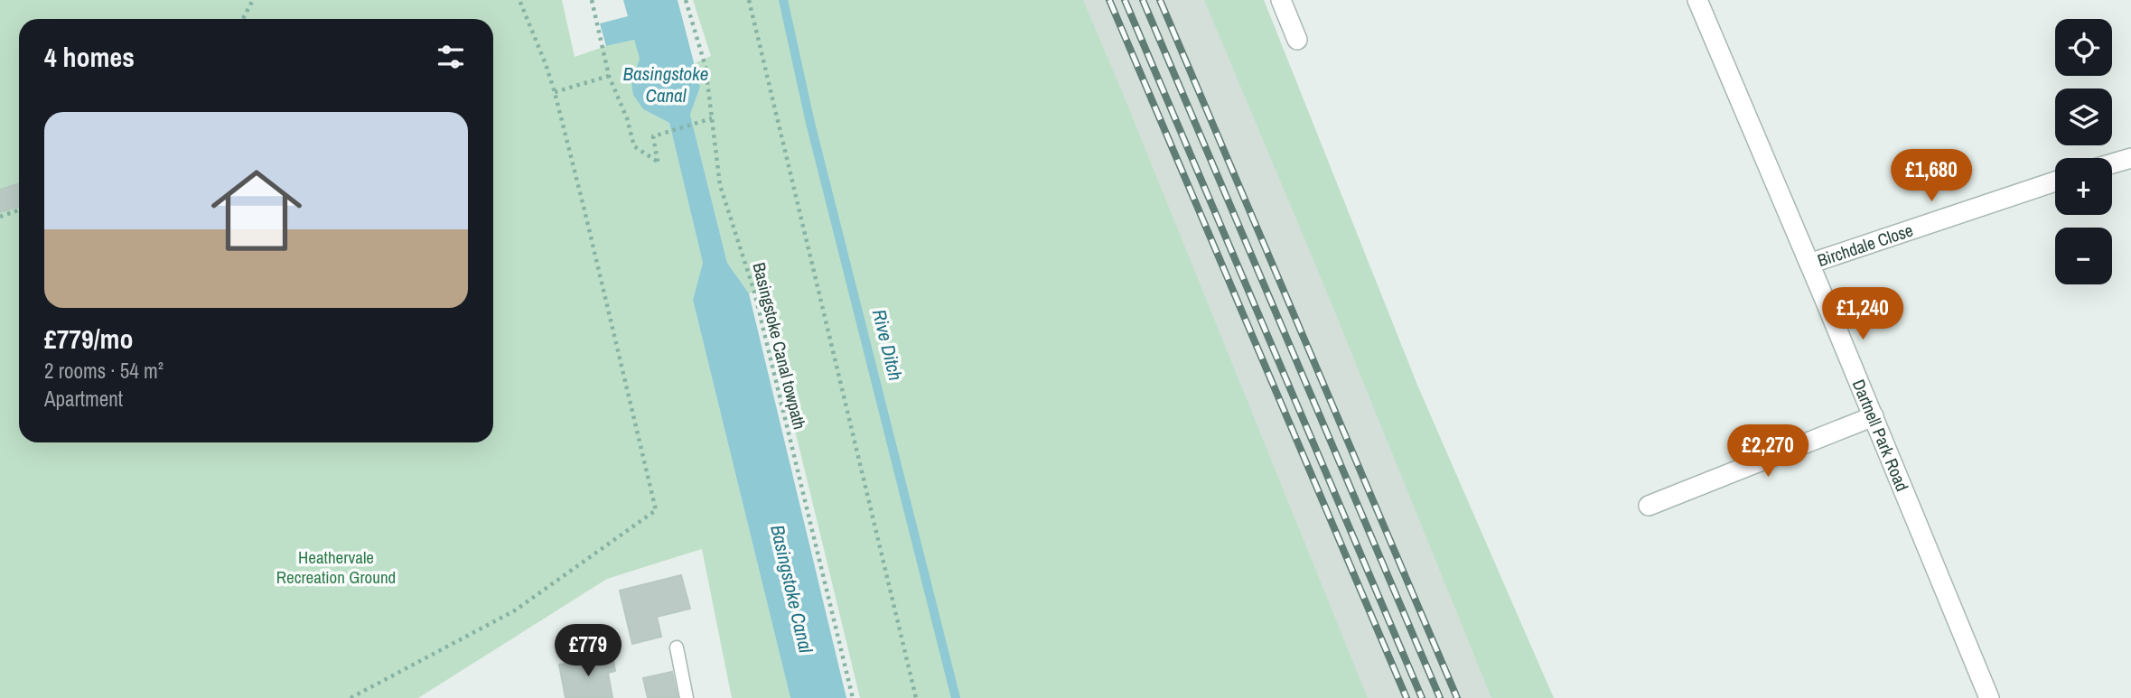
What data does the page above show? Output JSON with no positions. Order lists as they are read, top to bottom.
{
  "streets": {
    "street": ["Birchdale Close", "Dartnell Park Road"],
    "path": ["Basingstoke Canal towpath"]
  },
  "crossings": [
    ["Birchdale Close", "Dartnell Park Road"]
  ],
  "water": ["Basingstoke Canal", "Rive Ditch"],
  "parks": ["Heathervale Recreation Ground"],
  "page": {
    "map_buttons": ["+", "−"],
    "heading": "4 homes",
    "list": [
      {
        "name": "£779/mo",
        "note": "2 rooms · 54 m² · Apartment"
      }
    ],
    "price": [
      "£1,680",
      "£1,240",
      "£2,270",
      "£779"
    ]
  }
}
